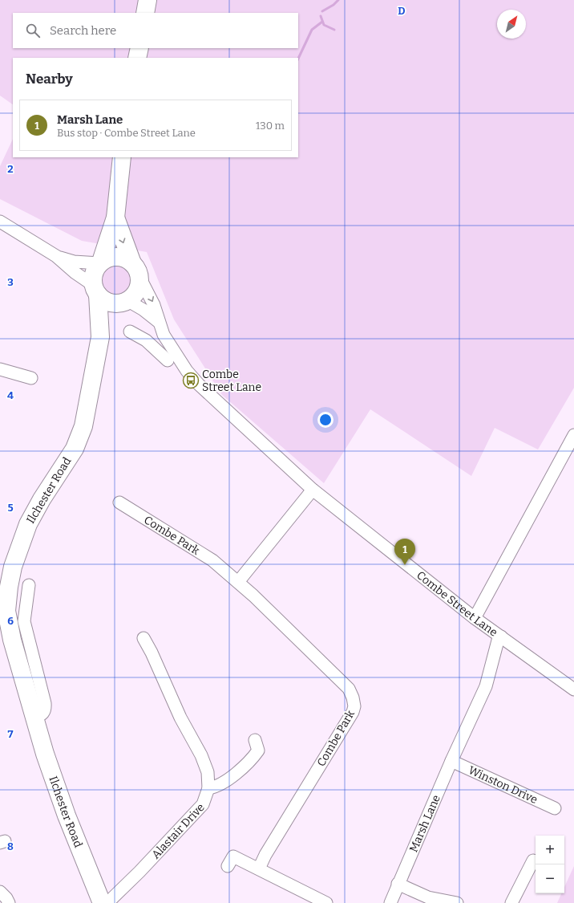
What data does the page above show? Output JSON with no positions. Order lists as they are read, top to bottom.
{
  "streets": {
    "highway": ["Ilchester Road"],
    "street": [
      "Combe Park",
      "Combe Street Lane",
      "Winston Drive",
      "Marsh Lane",
      "Alastair Drive"
    ]
  },
  "crossings": [
    ["Ilchester Road", "Combe Street Lane"],
    ["Combe Street Lane", "Marsh Lane"],
    ["Winston Drive", "Marsh Lane"]
  ],
  "places": {
    "bus stop": ["Combe Street Lane"]
  },
  "north": "top right",
  "page": {
    "search": "Search here",
    "heading": "Nearby",
    "list": [
      {
        "mark": "1",
        "name": "Marsh Lane",
        "note": "Bus stop · Combe Street Lane",
        "value": "130 m"
      }
    ],
    "pins": "1",
    "map_buttons": ["+", "−"]
  },
  "grid": {
    "columns": ["D"],
    "rows": [
      "2",
      "3",
      "4",
      "5",
      "6",
      "7",
      "8"
    ]
  }
}
